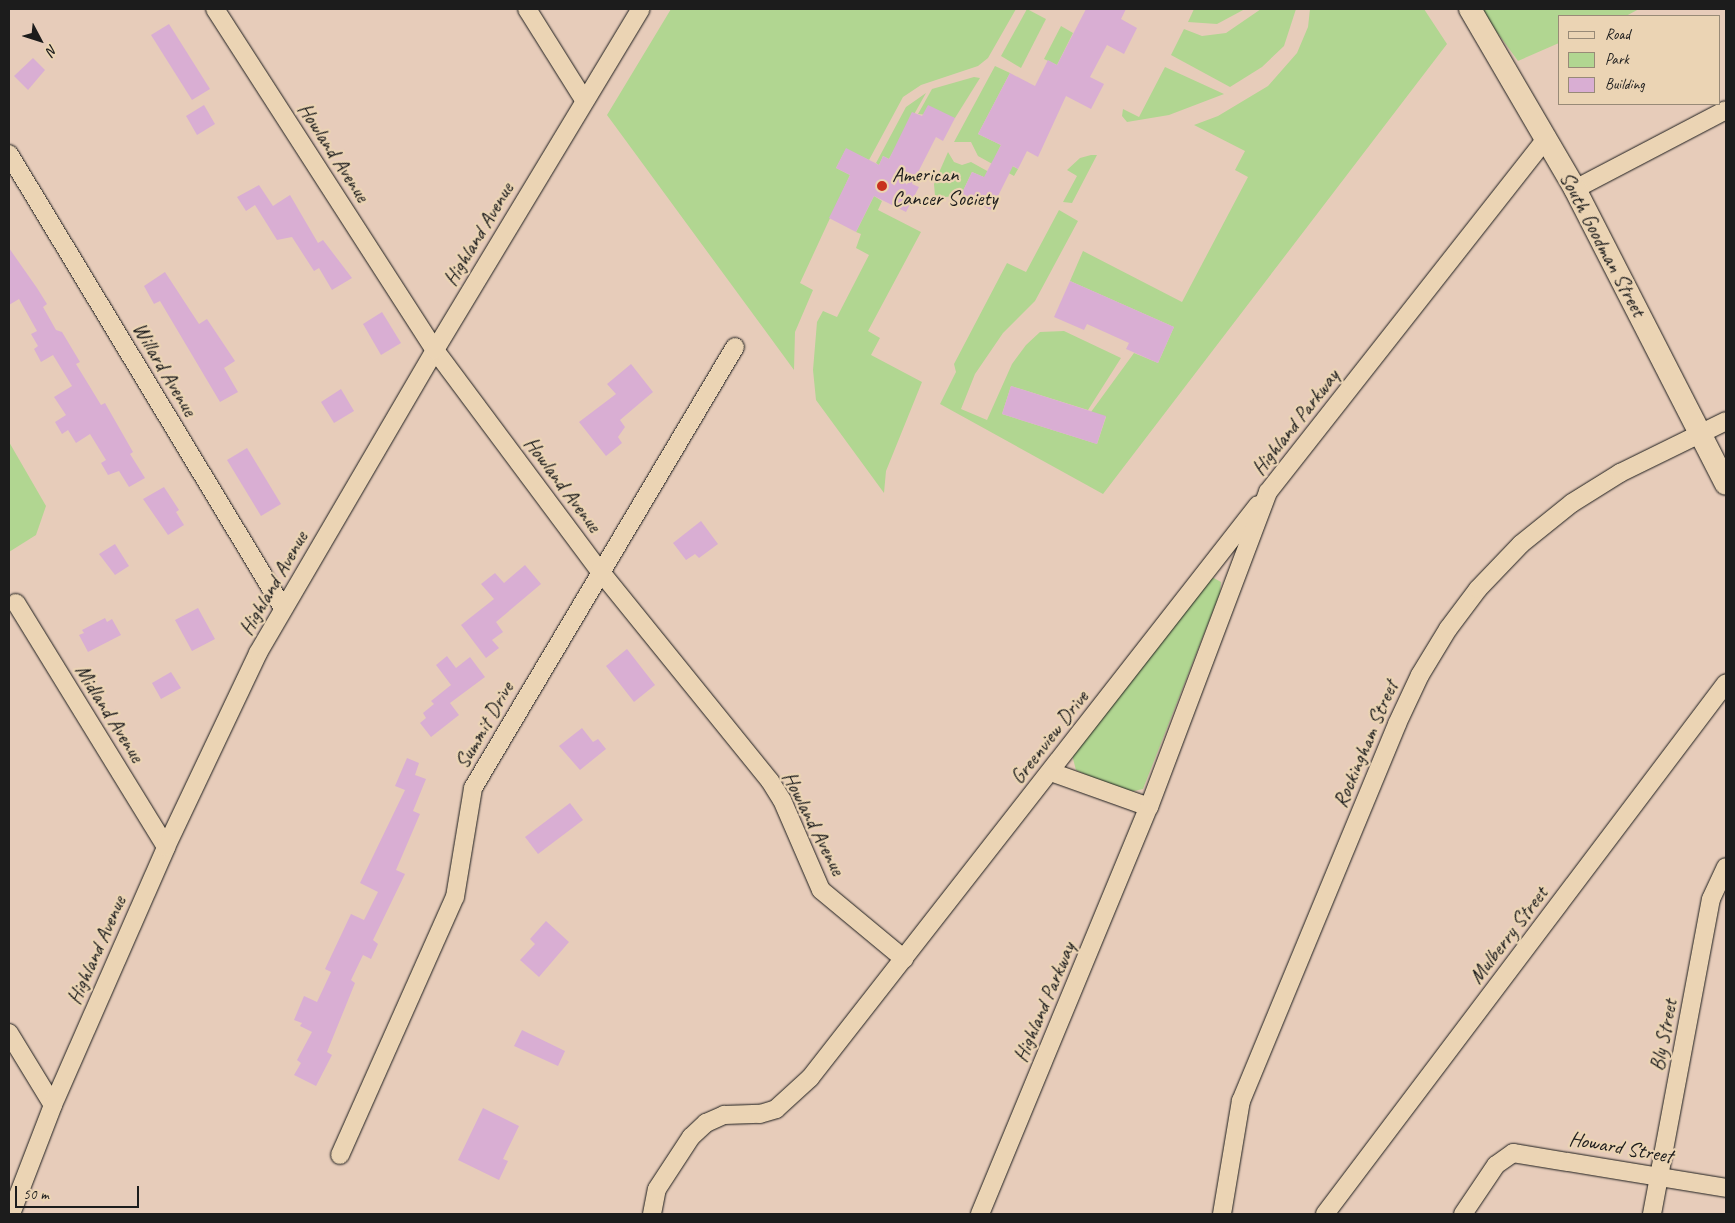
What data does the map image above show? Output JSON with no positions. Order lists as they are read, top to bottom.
{
  "streets": {
    "main road": ["South Goodman Street"],
    "street": [
      "Howland Avenue",
      "Highland Avenue",
      "Willard Avenue",
      "Highland Parkway",
      "Midland Avenue",
      "Summit Drive",
      "Greenview Drive",
      "Rockingham Street",
      "Mulberry Street",
      "Bly Street",
      "Howard Street"
    ]
  },
  "crossings": [
    ["Howland Avenue", "Highland Avenue"],
    ["Howland Avenue", "Summit Drive"],
    ["Howland Avenue", "Greenview Drive"],
    ["Highland Avenue", "Willard Avenue"],
    ["Highland Avenue", "Midland Avenue"],
    ["South Goodman Street", "Highland Parkway"],
    ["South Goodman Street", "Rockingham Street"],
    ["Highland Parkway", "Greenview Drive"],
    ["Bly Street", "Howard Street"]
  ],
  "places": ["American Cancer Society"],
  "legend": ["Road", "Park", "Building"],
  "scale_bar": "50 m",
  "north": "bottom right"
}
